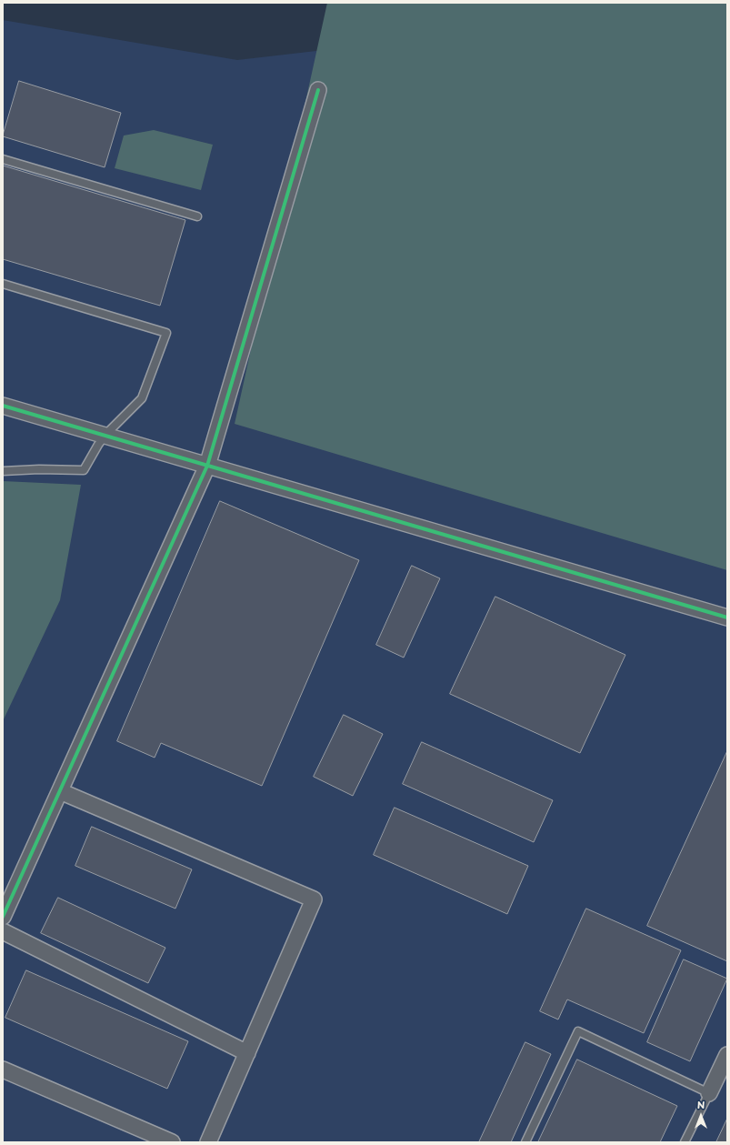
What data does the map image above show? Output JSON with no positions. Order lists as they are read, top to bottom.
{
  "north": "top"
}
